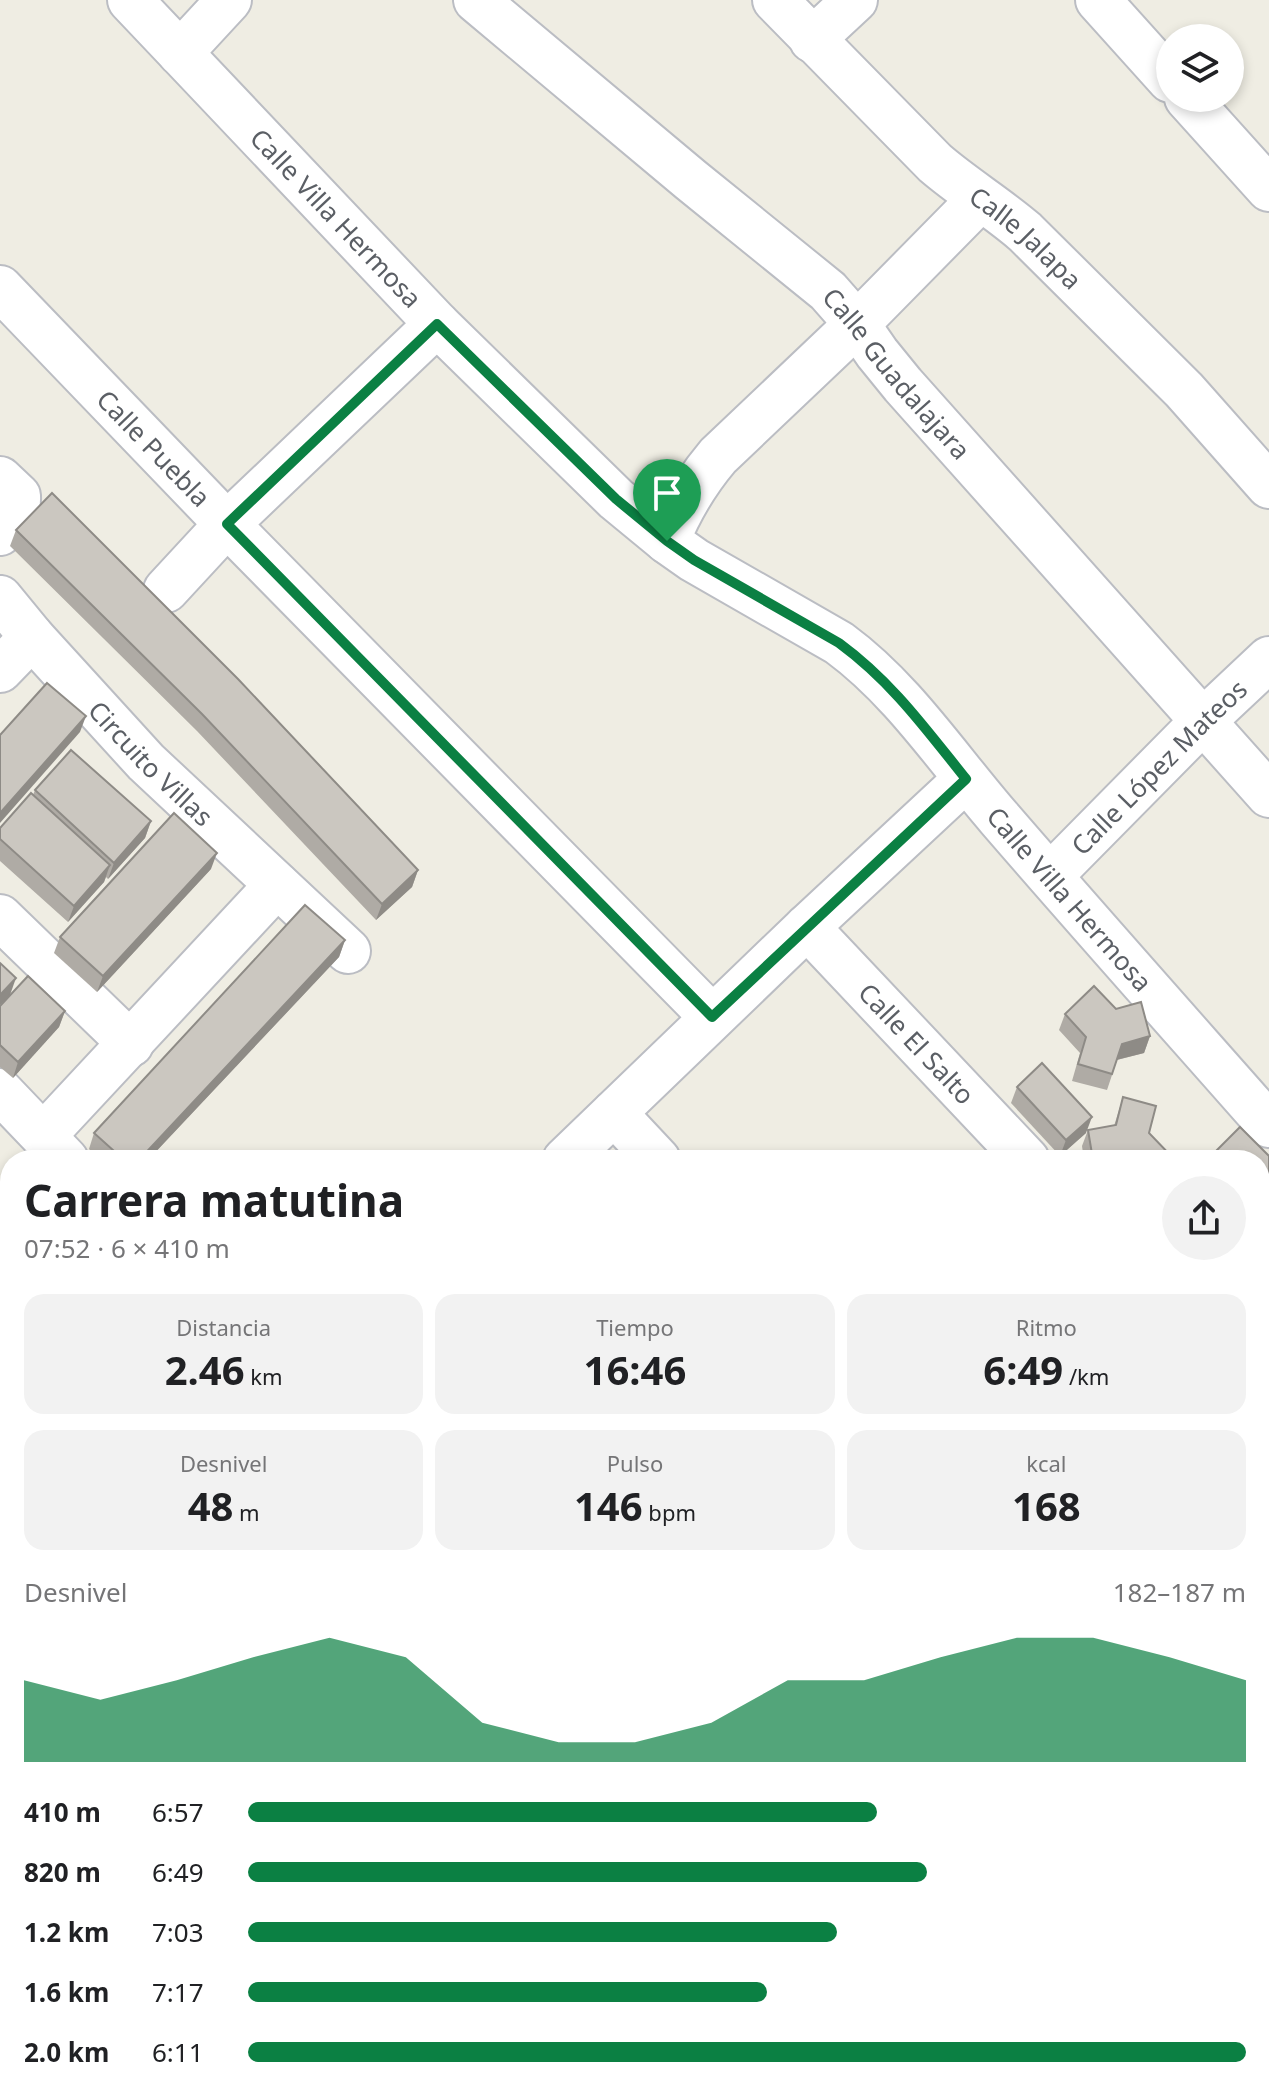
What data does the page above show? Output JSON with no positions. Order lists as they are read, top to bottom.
{
  "streets": {
    "street": [
      "Calle Villa Hermosa",
      "Calle Jalapa",
      "Calle Guadalajara",
      "Calle Puebla",
      "Circuito Villas",
      "Calle López Mateos",
      "Calle El Salto"
    ]
  },
  "crossings": [
    ["Calle Villa Hermosa", "Calle López Mateos"],
    ["Calle Guadalajara", "Calle López Mateos"]
  ],
  "page": {
    "heading": ["Carrera matutina", "07:52 · 6 × 410 m"],
    "stats": [
      ["Distancia", "2.46 km"],
      ["Tiempo", "16:46"],
      ["Ritmo", "6:49 /km"],
      ["Desnivel", "48 m"],
      ["Pulso", "146 bpm"],
      ["kcal", "168"]
    ],
    "chart": ["Desnivel", "182–187 m"],
    "list": [
      {
        "name": "410 m",
        "note": "6:57"
      },
      {
        "name": "820 m",
        "note": "6:49"
      },
      {
        "name": "1.2 km",
        "note": "7:03"
      },
      {
        "name": "1.6 km",
        "note": "7:17"
      },
      {
        "name": "2.0 km",
        "note": "6:11"
      }
    ]
  }
}
